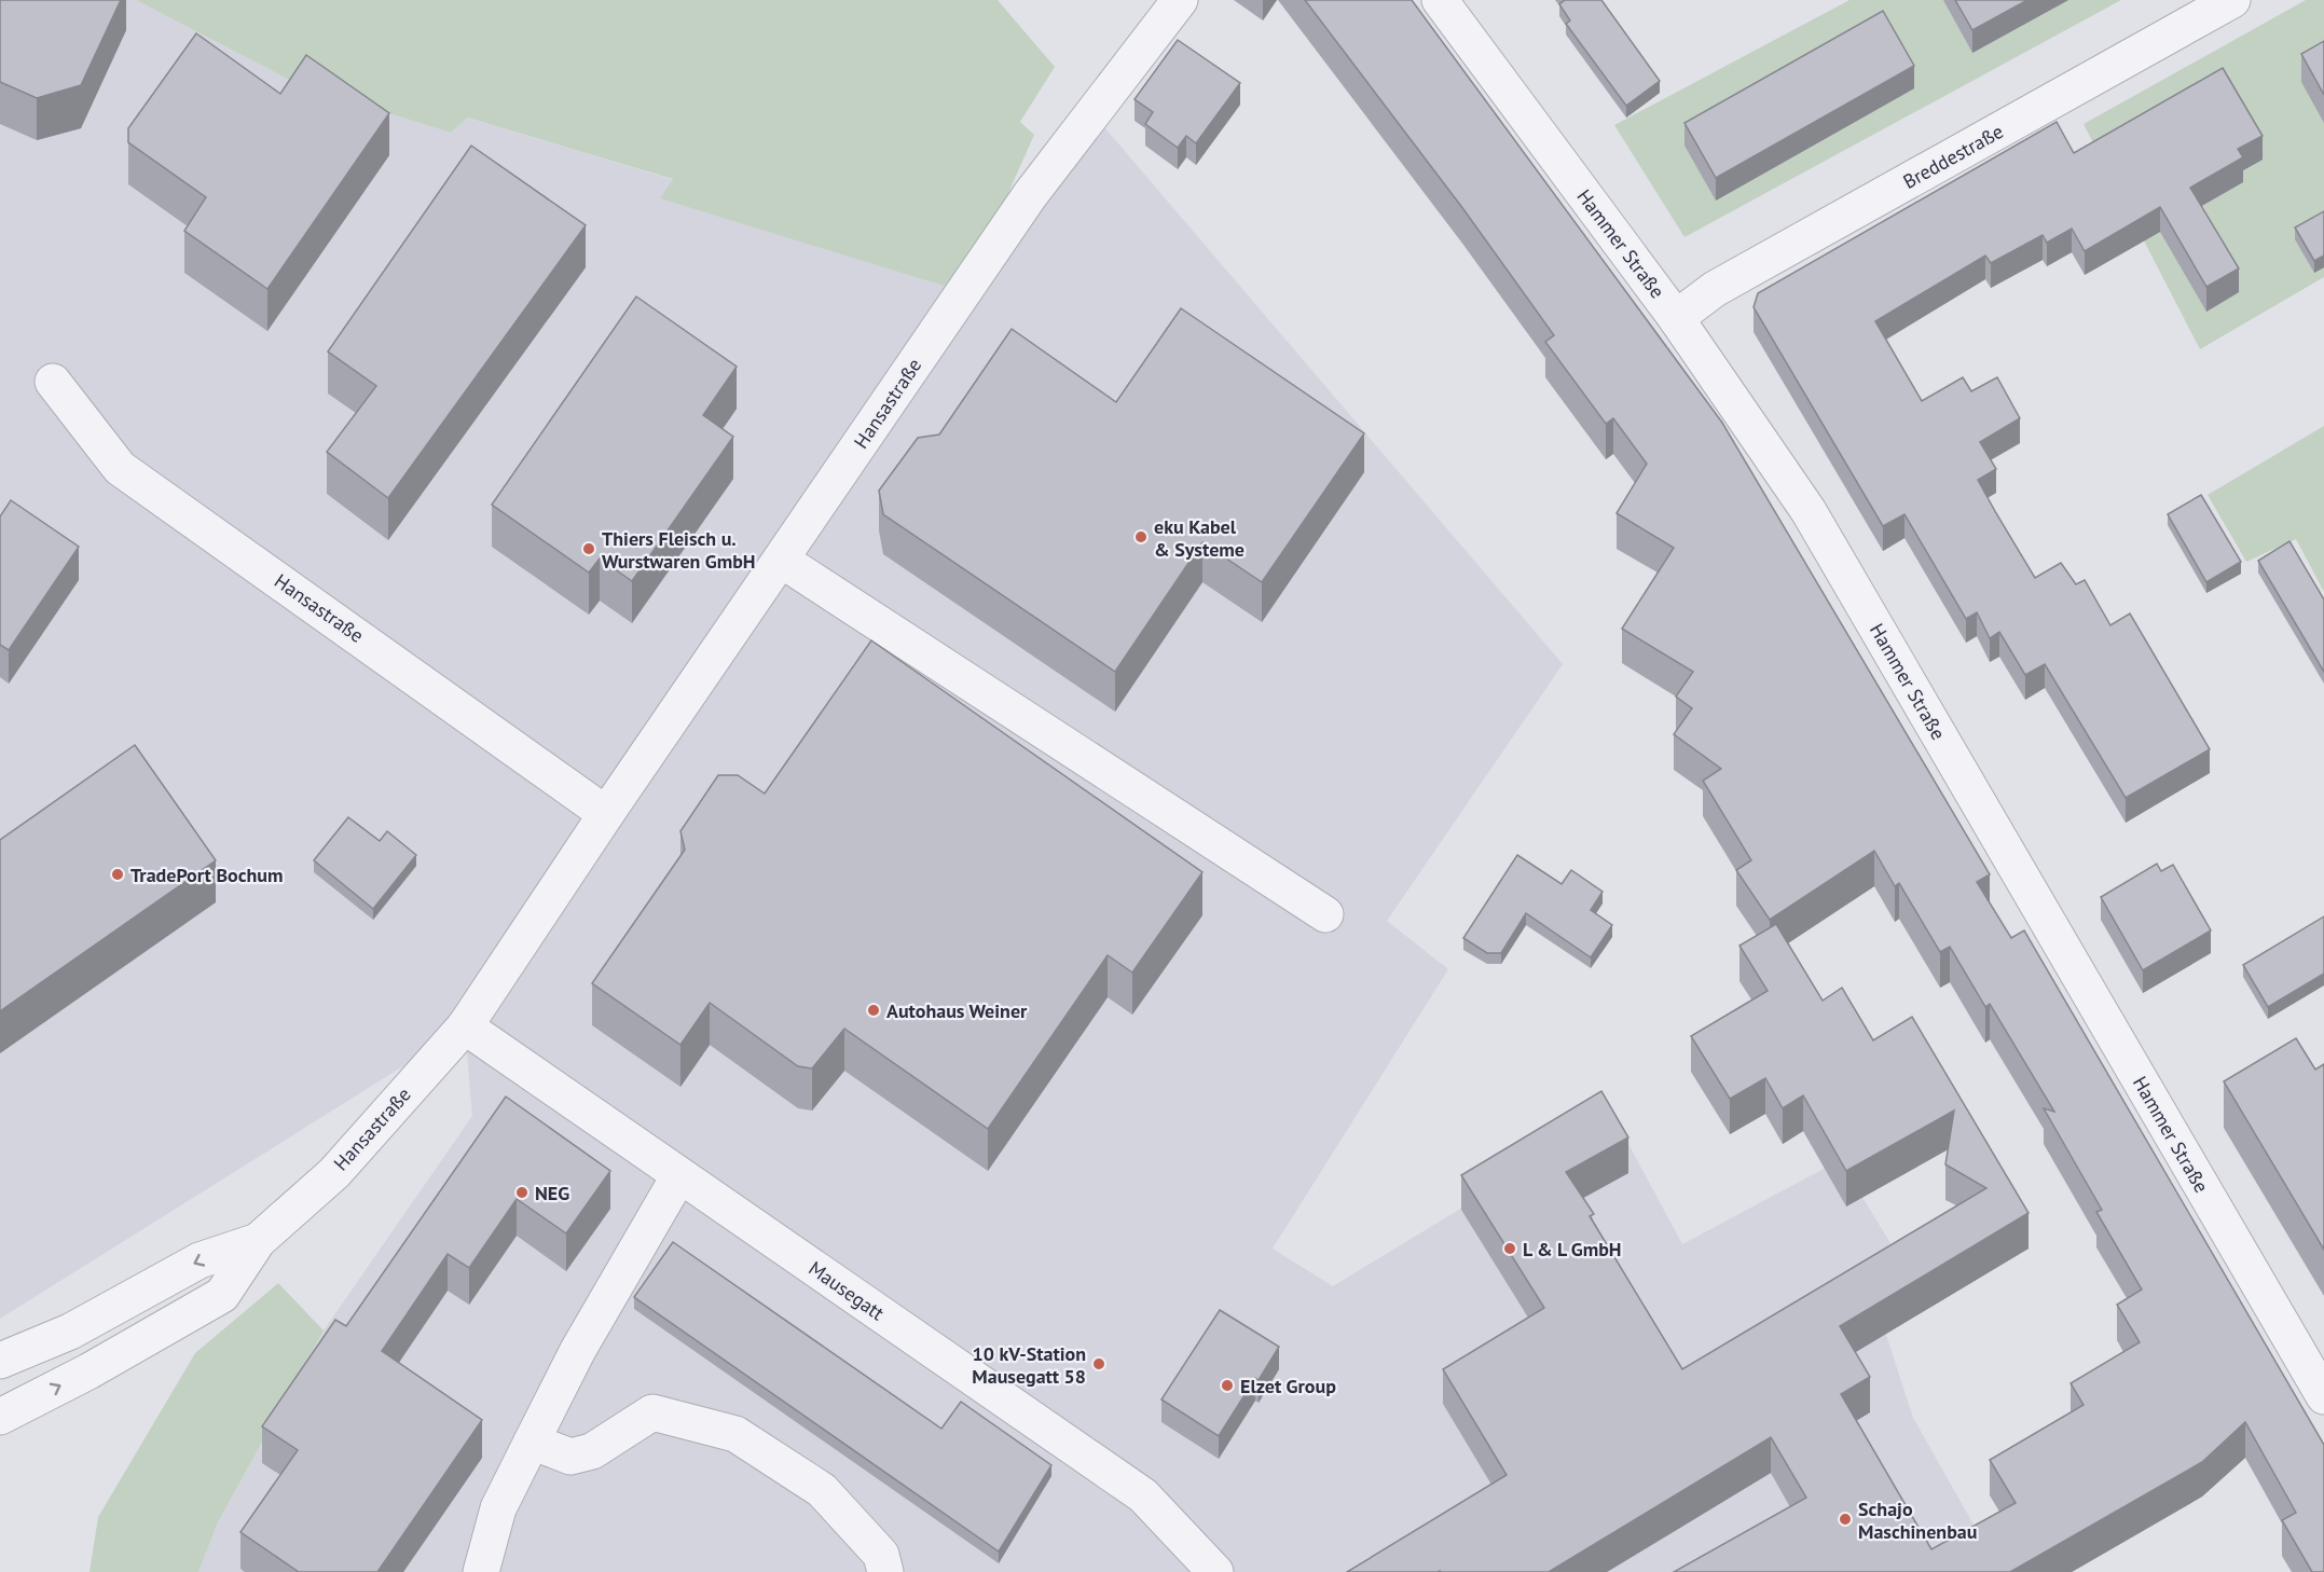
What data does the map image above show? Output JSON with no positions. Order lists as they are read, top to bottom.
{
  "streets": {
    "street": [
      "Breddestraße",
      "Hammer Straße",
      "Hansastraße",
      "Mausegatt"
    ]
  },
  "crossings": [
    ["Breddestraße", "Hammer Straße"],
    ["Hansastraße", "Mausegatt"]
  ],
  "places": [
    "eku Kabel & Systeme",
    "Thiers Fleisch u. Wurstwaren GmbH",
    "TradePort Bochum",
    "Autohaus Weiner",
    "NEG",
    "L & L GmbH",
    "10 kV-Station Mausegatt 58",
    "Elzet Group",
    "Schajo Maschinenbau"
  ]
}
